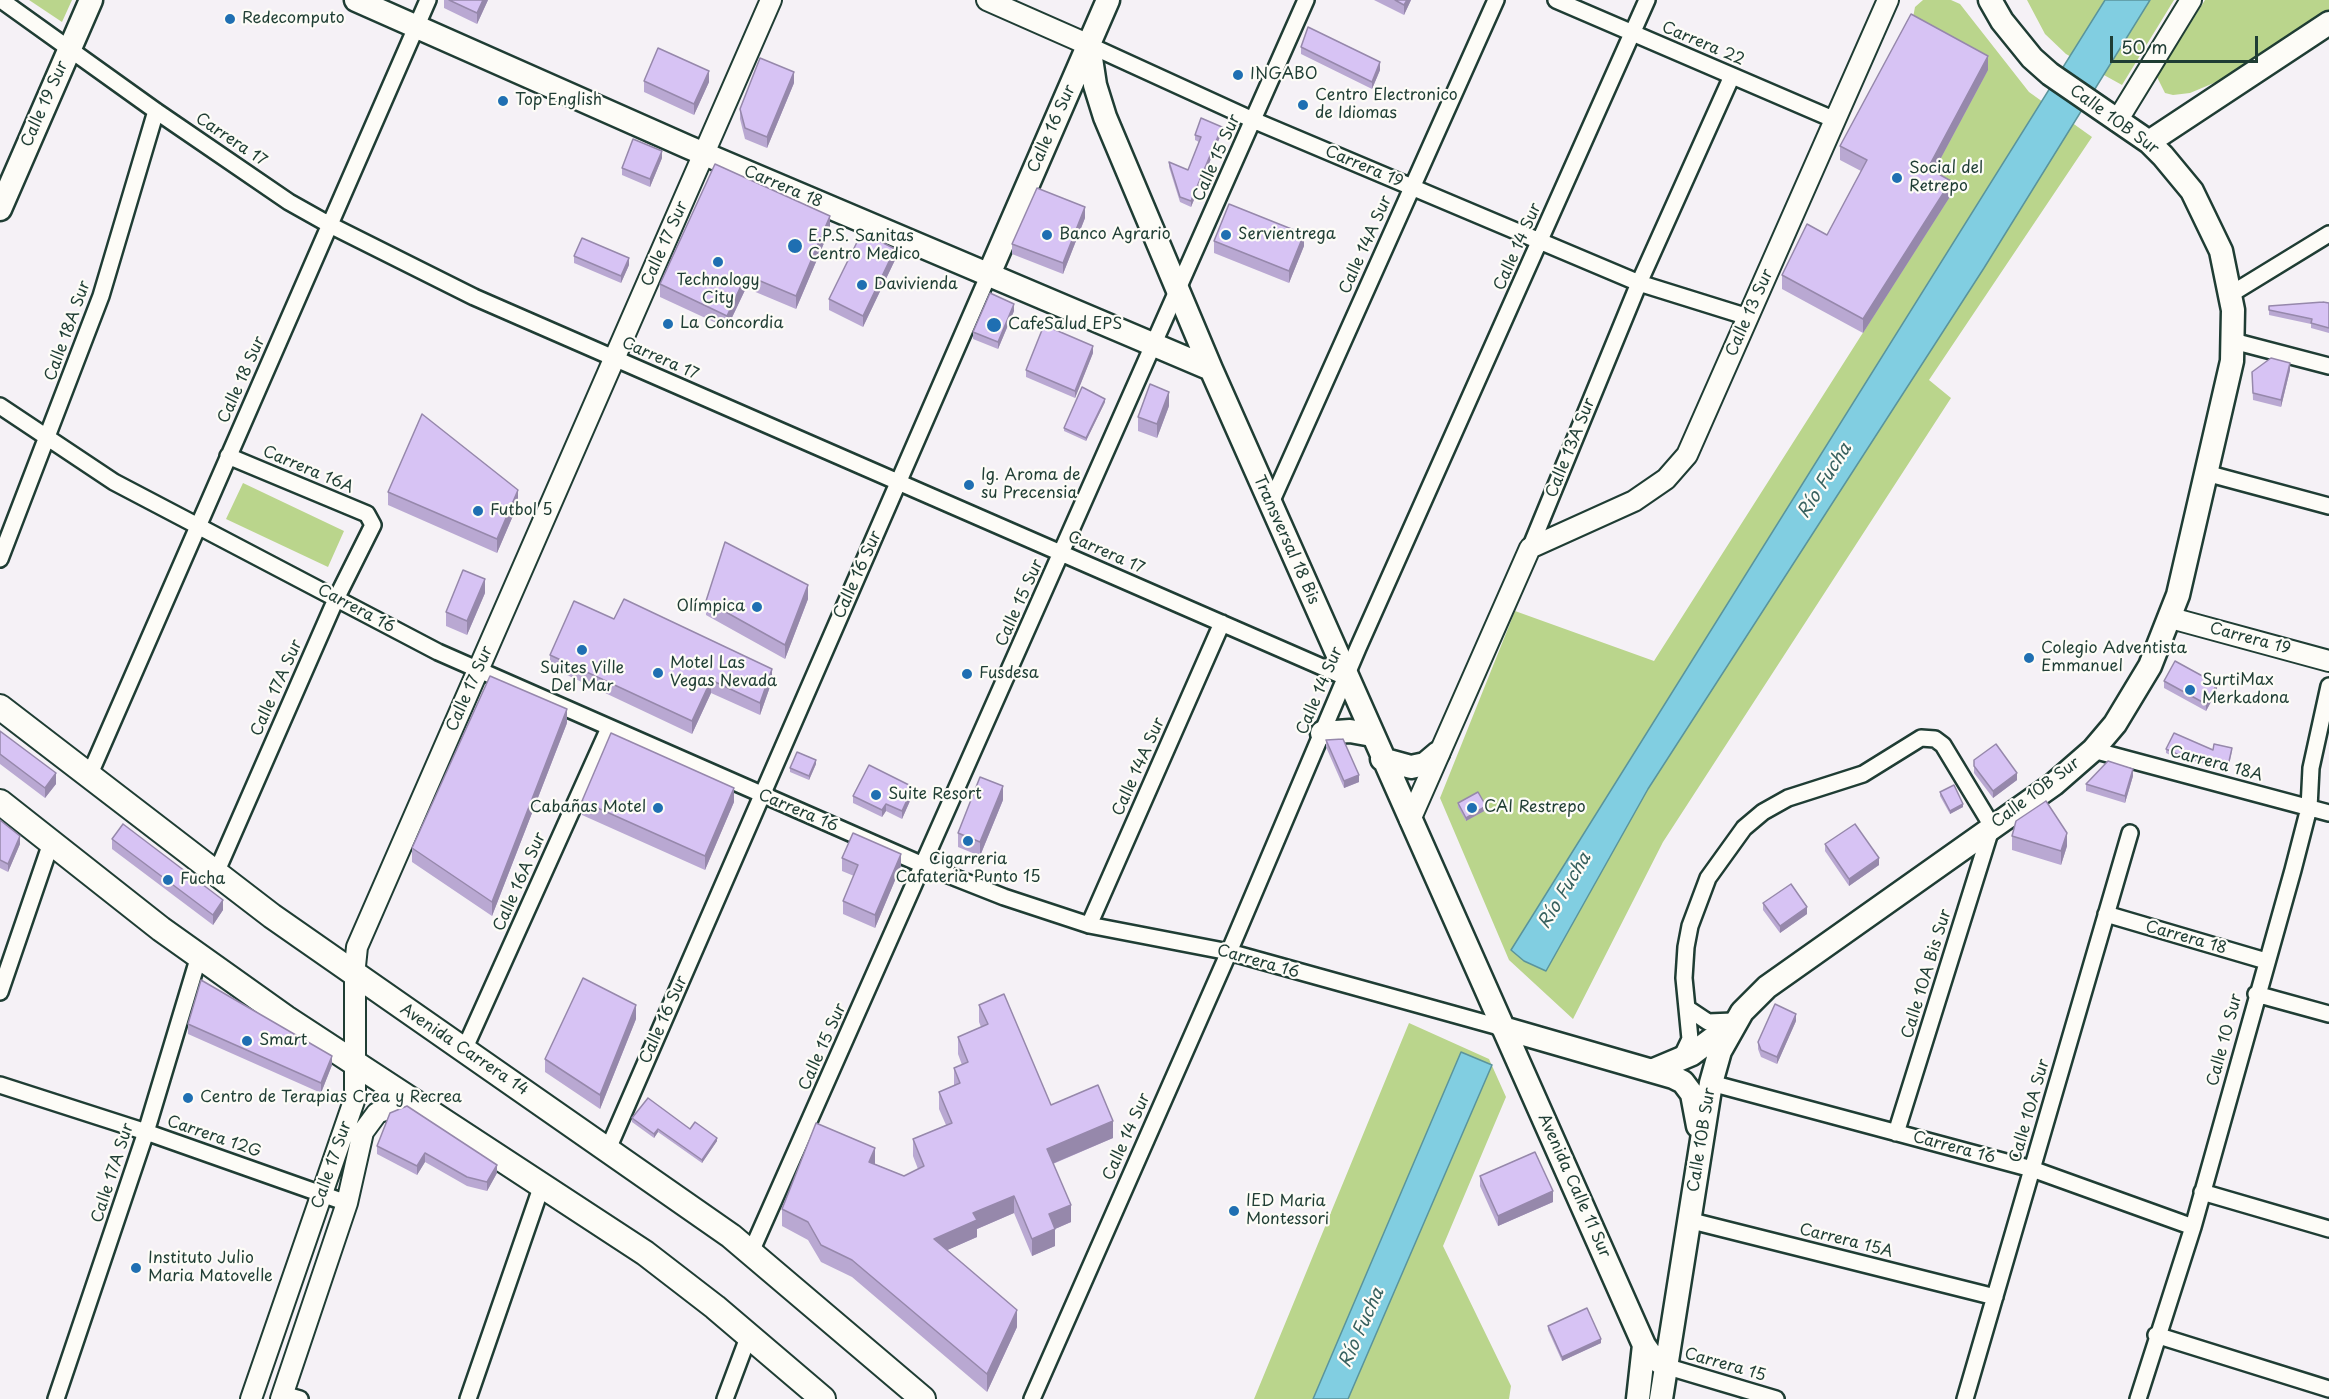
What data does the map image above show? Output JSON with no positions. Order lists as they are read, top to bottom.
{
  "streets": {
    "main road": [
      "Calle 19 Sur",
      "Calle 10B Sur",
      "Calle 16 Sur",
      "Carrera 18",
      "Transversal 18 Bis",
      "Carrera 16",
      "Avenida Carrera 14",
      "Avenida Calle 11 Sur"
    ],
    "street": [
      "Carrera 22",
      "Carrera 17",
      "Calle 15 Sur",
      "Carrera 19",
      "Calle 17 Sur",
      "Calle 14A Sur",
      "Calle 14 Sur",
      "Calle 13 Sur",
      "Calle 18A Sur",
      "Calle 18 Sur",
      "Calle 13A Sur",
      "Carrera 16A",
      "Calle 17A Sur",
      "Carrera 18A",
      "Calle 16A Sur",
      "Calle 10A Bis Sur",
      "Calle 10 Sur",
      "Calle 10A Sur",
      "Carrera 12G",
      "Carrera 15A",
      "Carrera 15"
    ]
  },
  "crossings": [
    ["Carrera 22", "Calle 14 Sur"],
    ["Carrera 22", "Calle 13 Sur"],
    ["Carrera 22", "Calle 13A Sur"],
    ["Calle 19 Sur", "Carrera 17"],
    ["Calle 10B Sur", "Carrera 19"],
    ["Calle 10B Sur", "Carrera 16"],
    ["Calle 10B Sur", "Carrera 18A"],
    ["Calle 10B Sur", "Calle 10A Bis Sur"],
    ["Calle 10B Sur", "Avenida Calle 11 Sur"],
    ["Calle 10B Sur", "Carrera 15A"],
    ["Calle 10B Sur", "Carrera 15"],
    ["Calle 16 Sur", "Carrera 17"],
    ["Calle 16 Sur", "Carrera 19"],
    ["Calle 16 Sur", "Carrera 18"],
    ["Calle 16 Sur", "Transversal 18 Bis"],
    ["Calle 16 Sur", "Carrera 16"],
    ["Calle 16 Sur", "Avenida Carrera 14"],
    ["Carrera 17", "Calle 15 Sur"],
    ["Carrera 17", "Calle 17 Sur"],
    ["Carrera 17", "Calle 14A Sur"],
    ["Carrera 17", "Calle 14 Sur"],
    ["Carrera 17", "Calle 18A Sur"],
    ["Carrera 17", "Calle 18 Sur"],
    ["Carrera 17", "Transversal 18 Bis"],
    ["Calle 15 Sur", "Carrera 19"],
    ["Calle 15 Sur", "Carrera 18"],
    ["Calle 15 Sur", "Transversal 18 Bis"],
    ["Calle 15 Sur", "Carrera 16"],
    ["Calle 15 Sur", "Avenida Carrera 14"],
    ["Carrera 19", "Calle 14A Sur"],
    ["Carrera 19", "Calle 14 Sur"],
    ["Carrera 19", "Calle 13 Sur"],
    ["Carrera 19", "Calle 13A Sur"],
    ["Carrera 19", "Transversal 18 Bis"],
    ["Carrera 18", "Calle 17 Sur"],
    ["Carrera 18", "Calle 18 Sur"],
    ["Carrera 18", "Transversal 18 Bis"],
    ["Carrera 18", "Calle 10 Sur"],
    ["Carrera 18", "Calle 10A Sur"],
    ["Calle 17 Sur", "Carrera 16"],
    ["Calle 17 Sur", "Avenida Carrera 14"],
    ["Calle 17 Sur", "Carrera 12G"],
    ["Calle 14A Sur", "Transversal 18 Bis"],
    ["Calle 14A Sur", "Carrera 16"],
    ["Calle 14 Sur", "Transversal 18 Bis"],
    ["Calle 14 Sur", "Carrera 16"],
    ["Calle 13 Sur", "Calle 13A Sur"],
    ["Calle 18A Sur", "Carrera 16"],
    ["Calle 18 Sur", "Carrera 16A"],
    ["Calle 18 Sur", "Carrera 16"],
    ["Calle 18 Sur", "Avenida Carrera 14"],
    ["Calle 13A Sur", "Transversal 18 Bis"],
    ["Carrera 16A", "Calle 17A Sur"],
    ["Transversal 18 Bis", "Carrera 16"],
    ["Transversal 18 Bis", "Avenida Calle 11 Sur"],
    ["Carrera 16", "Calle 17A Sur"],
    ["Carrera 16", "Calle 16A Sur"],
    ["Carrera 16", "Calle 10A Bis Sur"],
    ["Carrera 16", "Calle 10 Sur"],
    ["Carrera 16", "Calle 10A Sur"],
    ["Carrera 16", "Avenida Calle 11 Sur"],
    ["Calle 17A Sur", "Avenida Carrera 14"],
    ["Calle 17A Sur", "Carrera 12G"],
    ["Carrera 18A", "Calle 10 Sur"],
    ["Calle 16A Sur", "Avenida Carrera 14"],
    ["Calle 10A Sur", "Carrera 15A"],
    ["Avenida Calle 11 Sur", "Carrera 15"]
  ],
  "water": ["Río Fucha"],
  "places": [
    "Redecomputo",
    "INGABO",
    "Top English",
    "Centro Electronico de Idiomas",
    "Social del Retrepo",
    "Banco Agrario",
    "Servientrega",
    "E.P.S. Sanitas Centro Medico",
    "Technology City",
    "Davivienda",
    "La Concordia",
    "CafeSalud EPS",
    "Ig. Aroma de su Precensia",
    "Futbol 5",
    "Olímpica",
    "Suites Ville Del Mar",
    "Colegio Adventista Emmanuel",
    "Motel Las Vegas Nevada",
    "Fusdesa",
    "SurtiMax Merkadona",
    "Suite Resort",
    "Cabañas Motel",
    "CAI Restrepo",
    "Cigarreria Cafateria Punto 15",
    "Fucha",
    "Smart",
    "Centro de Terapias Crea y Recrea",
    "IED Maria Montessori",
    "Instituto Julio Maria Matovelle"
  ],
  "scale_bar": "50 m"
}
